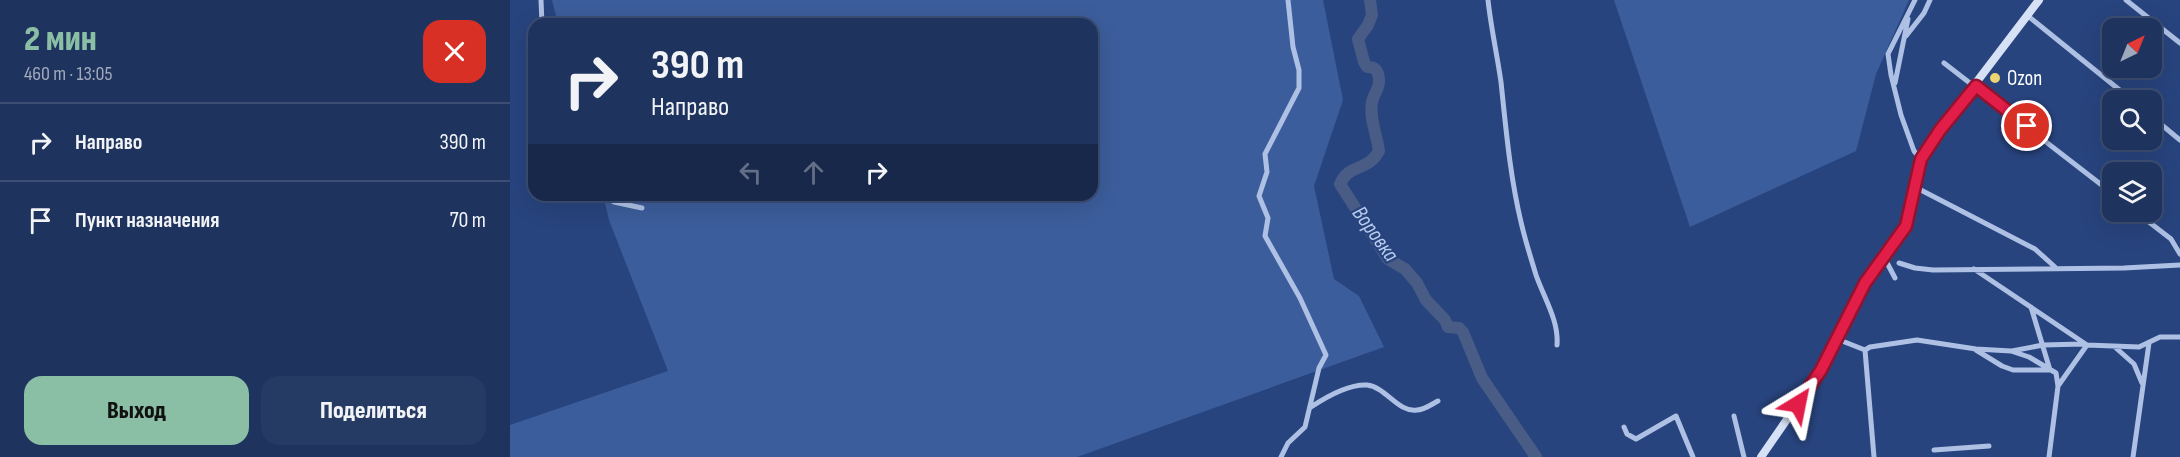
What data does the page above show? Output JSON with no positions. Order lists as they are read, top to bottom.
{
  "water": ["Воровка"],
  "places": ["Ozon"],
  "north": "top right",
  "page": {
    "heading": ["2 мин", "460 m · 13:05"],
    "turn": ["390 m", "Направо"],
    "list": [
      {
        "name": "Направо",
        "value": "390 m"
      },
      {
        "name": "Пункт назначения",
        "value": "70 m"
      }
    ],
    "buttons": ["Выход", "Поделиться"]
  }
}
